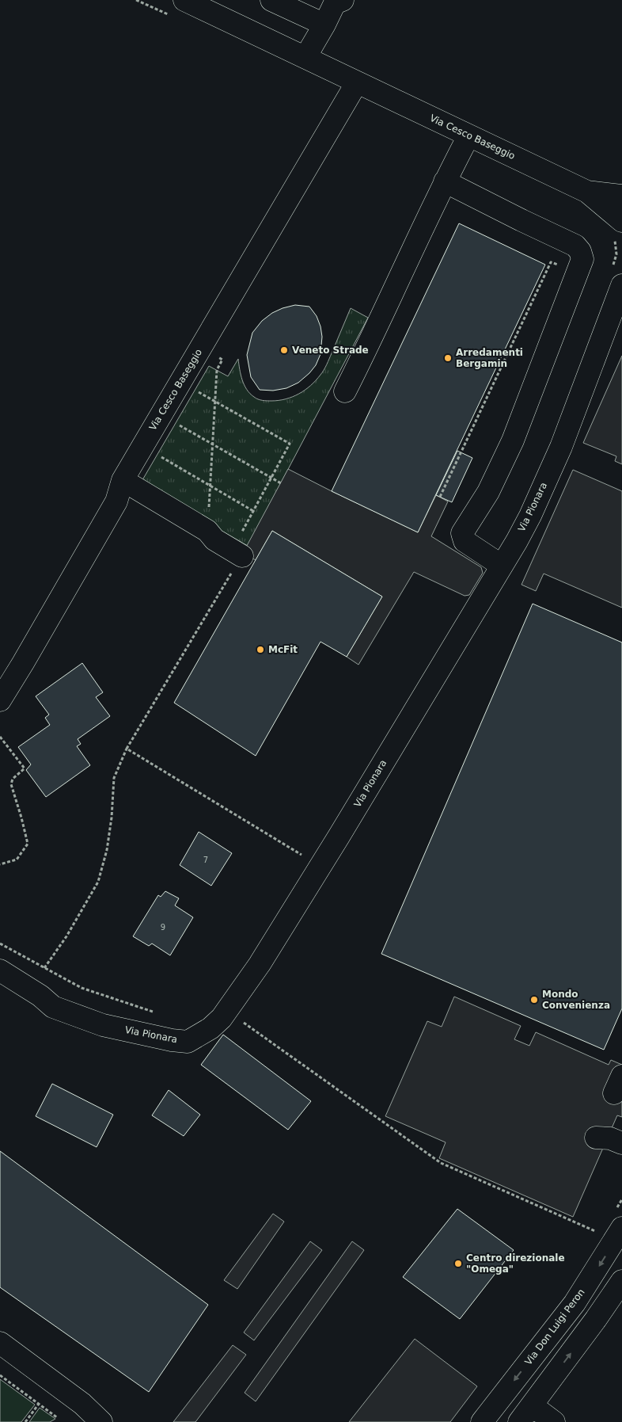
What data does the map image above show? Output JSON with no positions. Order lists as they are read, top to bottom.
{
  "streets": {
    "street": ["Via Cesco Baseggio", "Via Pionara", "Via Don Luigi Peron"]
  },
  "places": [
    "Veneto Strade",
    "Arredamenti Bergamin",
    "McFit",
    "Mondo Convenienza",
    "Centro direzionale \"Omega\""
  ],
  "house_numbers": ["7", "9"]
}
